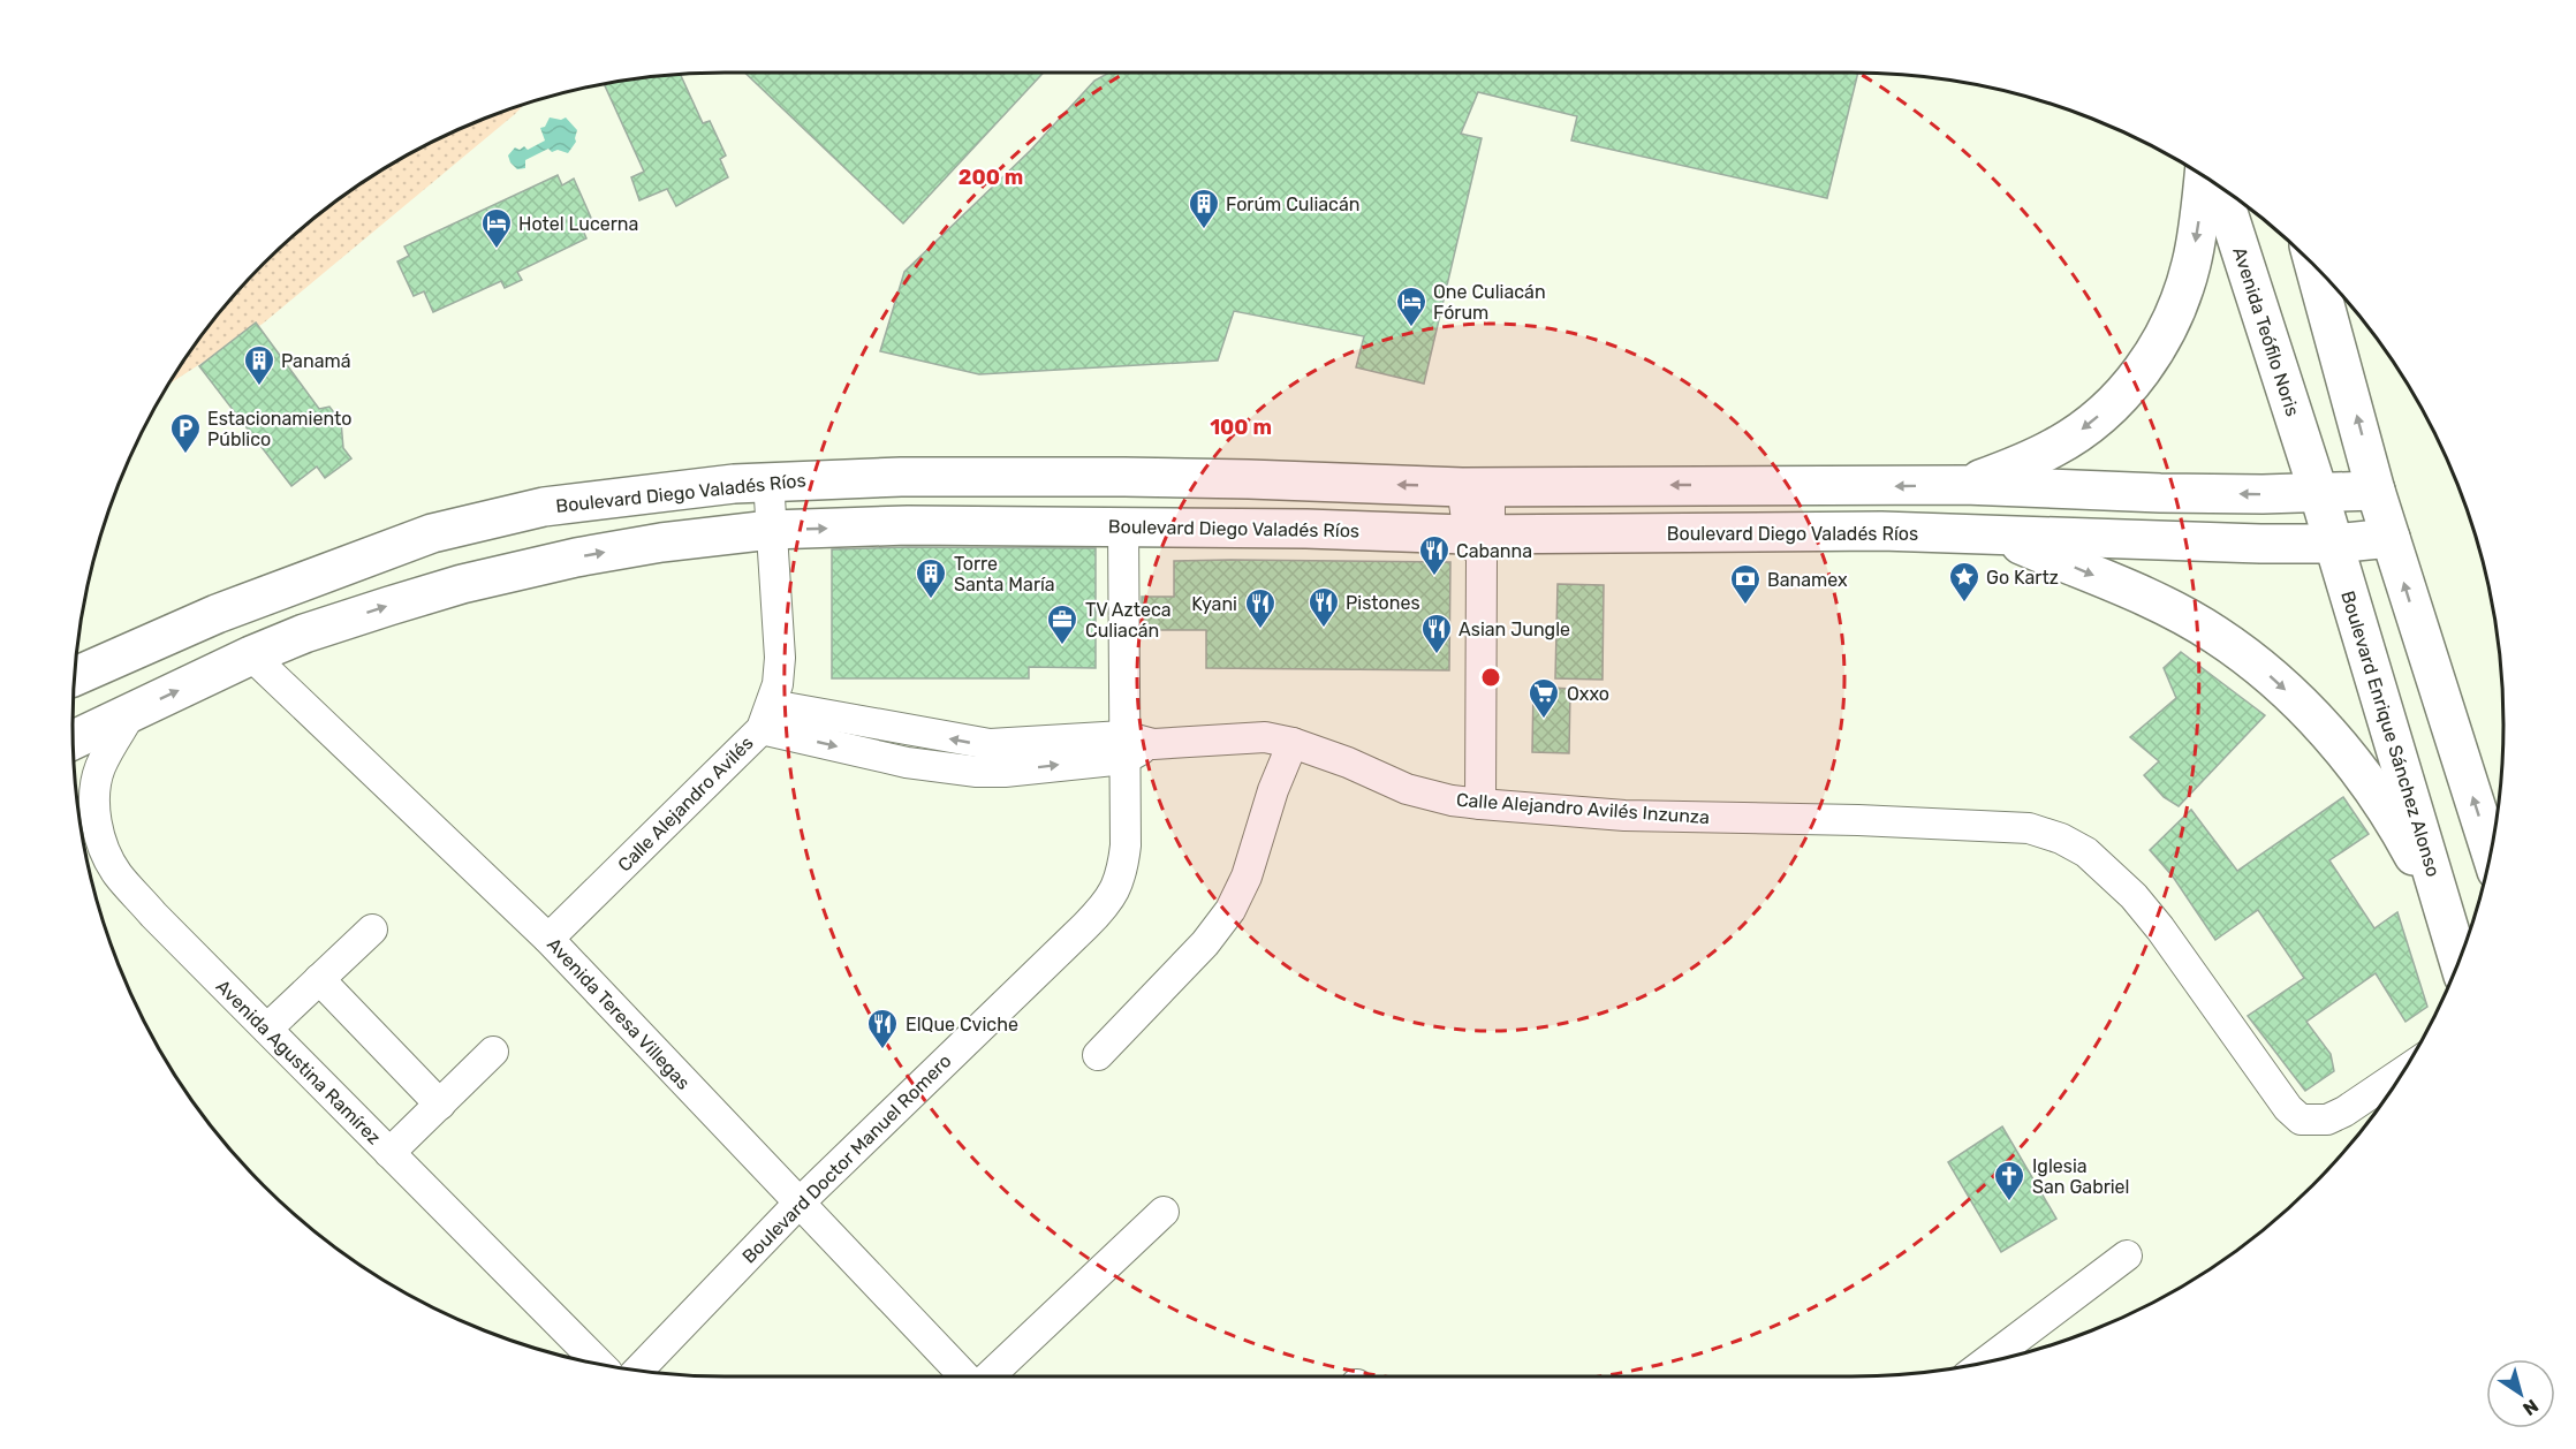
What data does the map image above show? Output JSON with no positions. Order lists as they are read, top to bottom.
{
  "streets": {
    "main road": ["Avenida Teófilo Noris", "Boulevard Diego Valadés Ríos", "Boulevard Enrique Sánchez Alonso"],
    "street": [
      "Calle Alejandro Avilés",
      "Calle Alejandro Avilés Inzunza",
      "Avenida Teresa Villegas",
      "Avenida Agustina Ramírez",
      "Boulevard Doctor Manuel Romero"
    ]
  },
  "crossings": [
    ["Avenida Teófilo Noris", "Boulevard Diego Valadés Ríos"],
    ["Avenida Teófilo Noris", "Boulevard Enrique Sánchez Alonso"],
    ["Boulevard Diego Valadés Ríos", "Boulevard Enrique Sánchez Alonso"],
    ["Boulevard Diego Valadés Ríos", "Avenida Teresa Villegas"],
    ["Boulevard Diego Valadés Ríos", "Avenida Agustina Ramírez"],
    ["Boulevard Diego Valadés Ríos", "Boulevard Doctor Manuel Romero"],
    ["Calle Alejandro Avilés", "Calle Alejandro Avilés Inzunza"],
    ["Calle Alejandro Avilés", "Avenida Teresa Villegas"],
    ["Calle Alejandro Avilés Inzunza", "Boulevard Doctor Manuel Romero"],
    ["Avenida Teresa Villegas", "Boulevard Doctor Manuel Romero"]
  ],
  "places": {
    "building": ["Forúm Culiacán", "Panamá", "Torre Santa María"],
    "hotel": ["Hotel Lucerna", "One Culiacán Fórum"],
    "parking": ["Estacionamiento Público"],
    "restaurant": [
      "Cabanna",
      "Pistones",
      "Kyani",
      "Asian Jungle",
      "ElQue Cviche"
    ],
    "place": ["Go Kartz"],
    "bank": ["Banamex"],
    "office": ["TV Azteca Culiacán"],
    "supermarket": ["Oxxo"],
    "church": ["Iglesia San Gabriel"]
  },
  "north": "bottom right",
  "rings": ["200 m", "100 m"]
}
